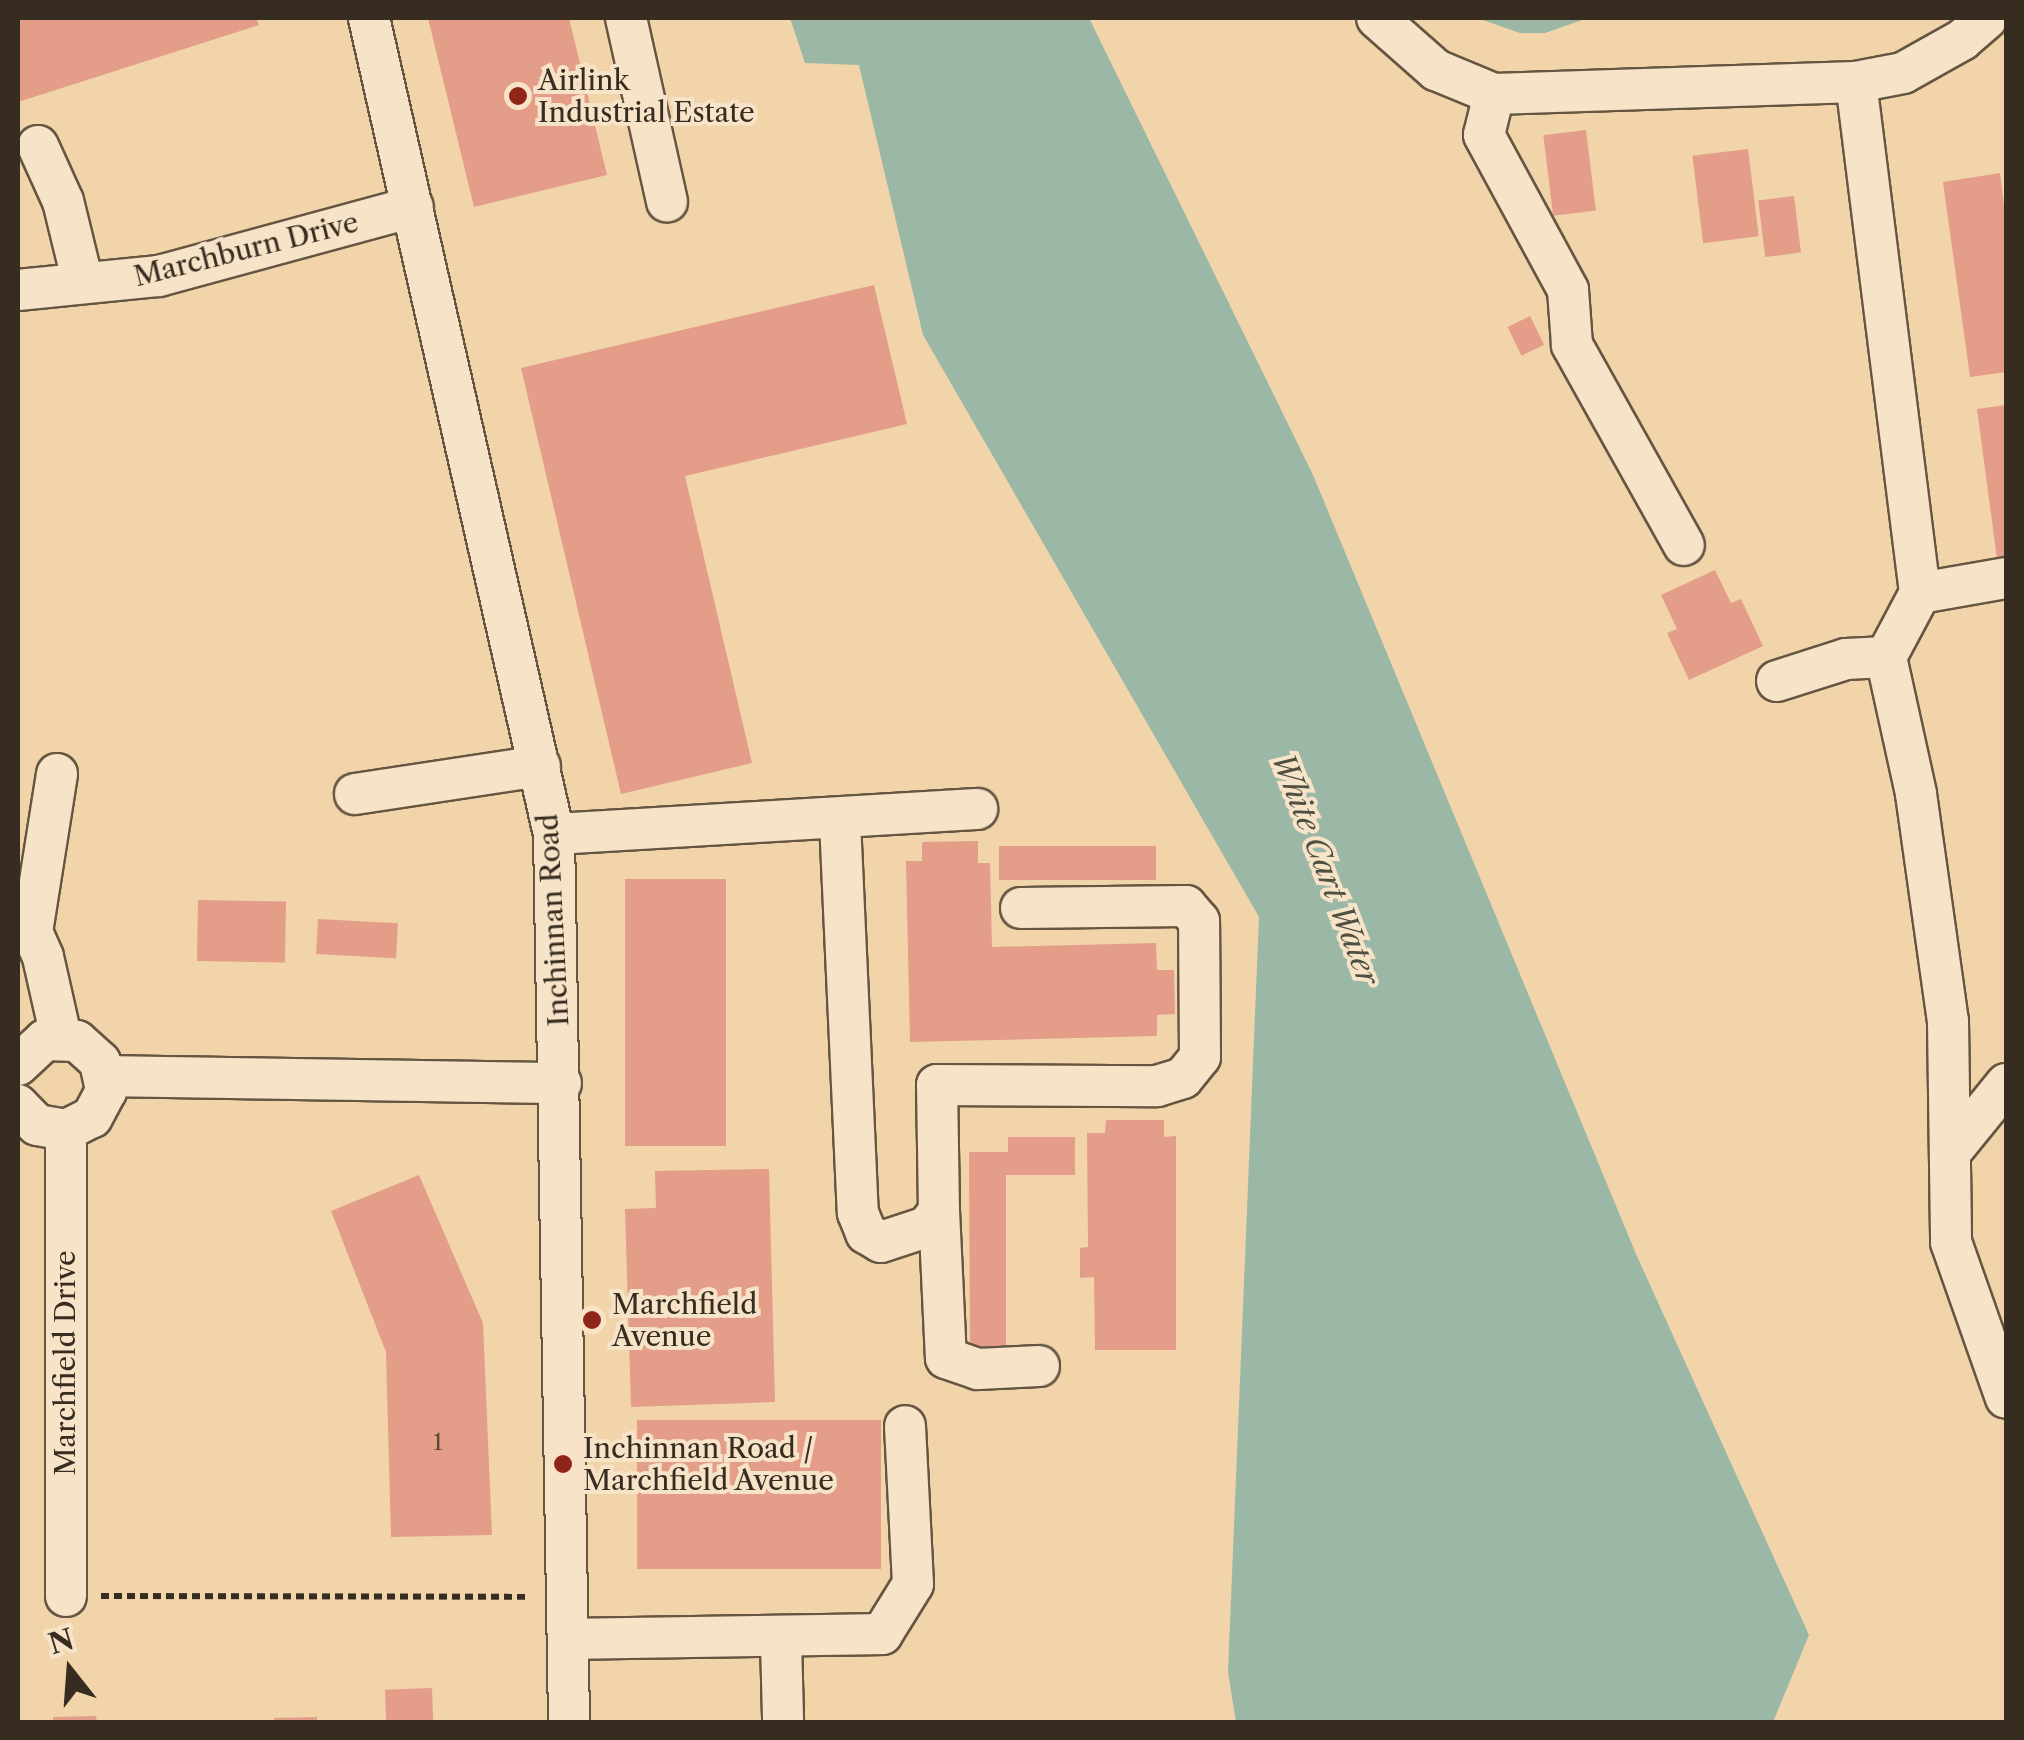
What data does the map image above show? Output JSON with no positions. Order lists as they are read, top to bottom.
{
  "streets": {
    "street": ["Marchburn Drive", "Inchinnan Road", "Marchfield Drive"]
  },
  "crossings": [
    ["Marchburn Drive", "Inchinnan Road"]
  ],
  "water": ["White Cart Water"],
  "places": ["Airlink Industrial Estate", "Marchfield Avenue", "Inchinnan Road / Marchfield Avenue"],
  "house_numbers": ["1"],
  "north": "top"
}
